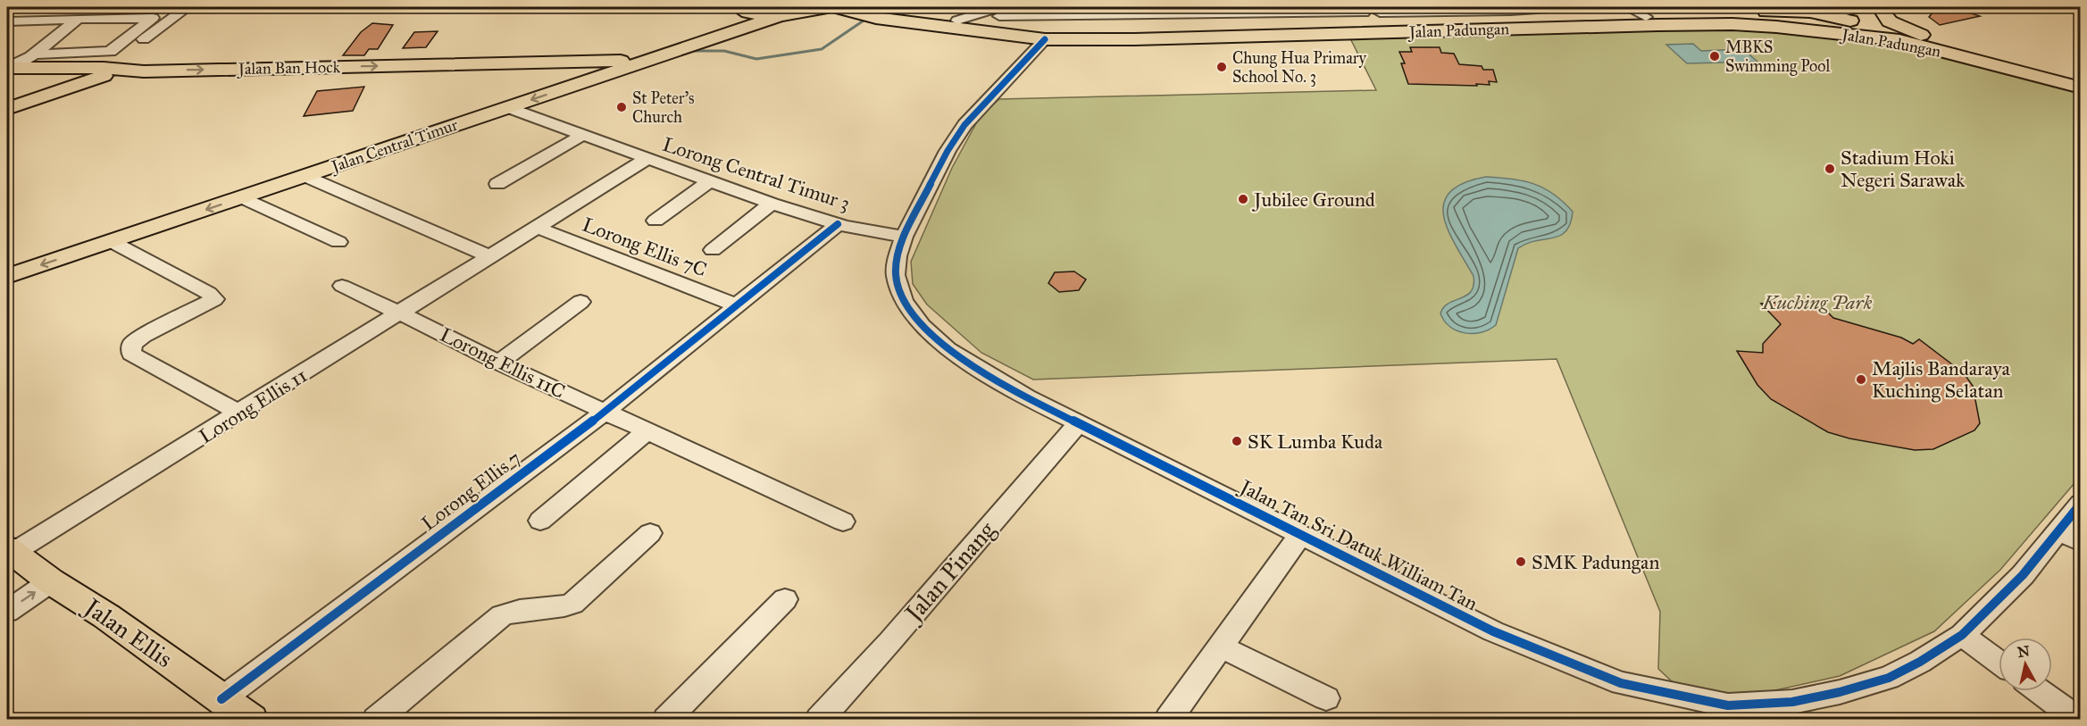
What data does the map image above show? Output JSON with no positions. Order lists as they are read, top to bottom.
{
  "streets": {
    "main road": [
      "Jalan Padungan",
      "Jalan Ban Hock",
      "Jalan Central Timur",
      "Jalan Ellis"
    ],
    "street": [
      "Lorong Central Timur 3",
      "Lorong Ellis 7C",
      "Lorong Ellis 11C",
      "Lorong Ellis 11",
      "Lorong Ellis 7",
      "Jalan Tan Sri Datuk William Tan",
      "Jalan Pinang"
    ]
  },
  "crossings": [
    ["Jalan Padungan", "Jalan Tan Sri Datuk William Tan"],
    ["Jalan Central Timur", "Lorong Central Timur 3"],
    ["Lorong Central Timur 3", "Lorong Ellis 11"],
    ["Lorong Central Timur 3", "Lorong Ellis 7"],
    ["Lorong Central Timur 3", "Jalan Tan Sri Datuk William Tan"],
    ["Lorong Ellis 7C", "Lorong Ellis 11"],
    ["Lorong Ellis 7C", "Lorong Ellis 7"],
    ["Lorong Ellis 11C", "Lorong Ellis 11"],
    ["Lorong Ellis 11C", "Lorong Ellis 7"],
    ["Lorong Ellis 11", "Jalan Ellis"],
    ["Lorong Ellis 7", "Jalan Ellis"],
    ["Jalan Tan Sri Datuk William Tan", "Jalan Pinang"]
  ],
  "one_way": ["Jalan Ban Hock"],
  "parks": ["Kuching Park"],
  "places": [
    "MBKS Swimming Pool",
    "Chung Hua Primary School No. 3",
    "St Peter’s Church",
    "Stadium Hoki Negeri Sarawak",
    "Jubilee Ground",
    "Majlis Bandaraya Kuching Selatan",
    "SK Lumba Kuda",
    "SMK Padungan"
  ],
  "north": "top"
}
